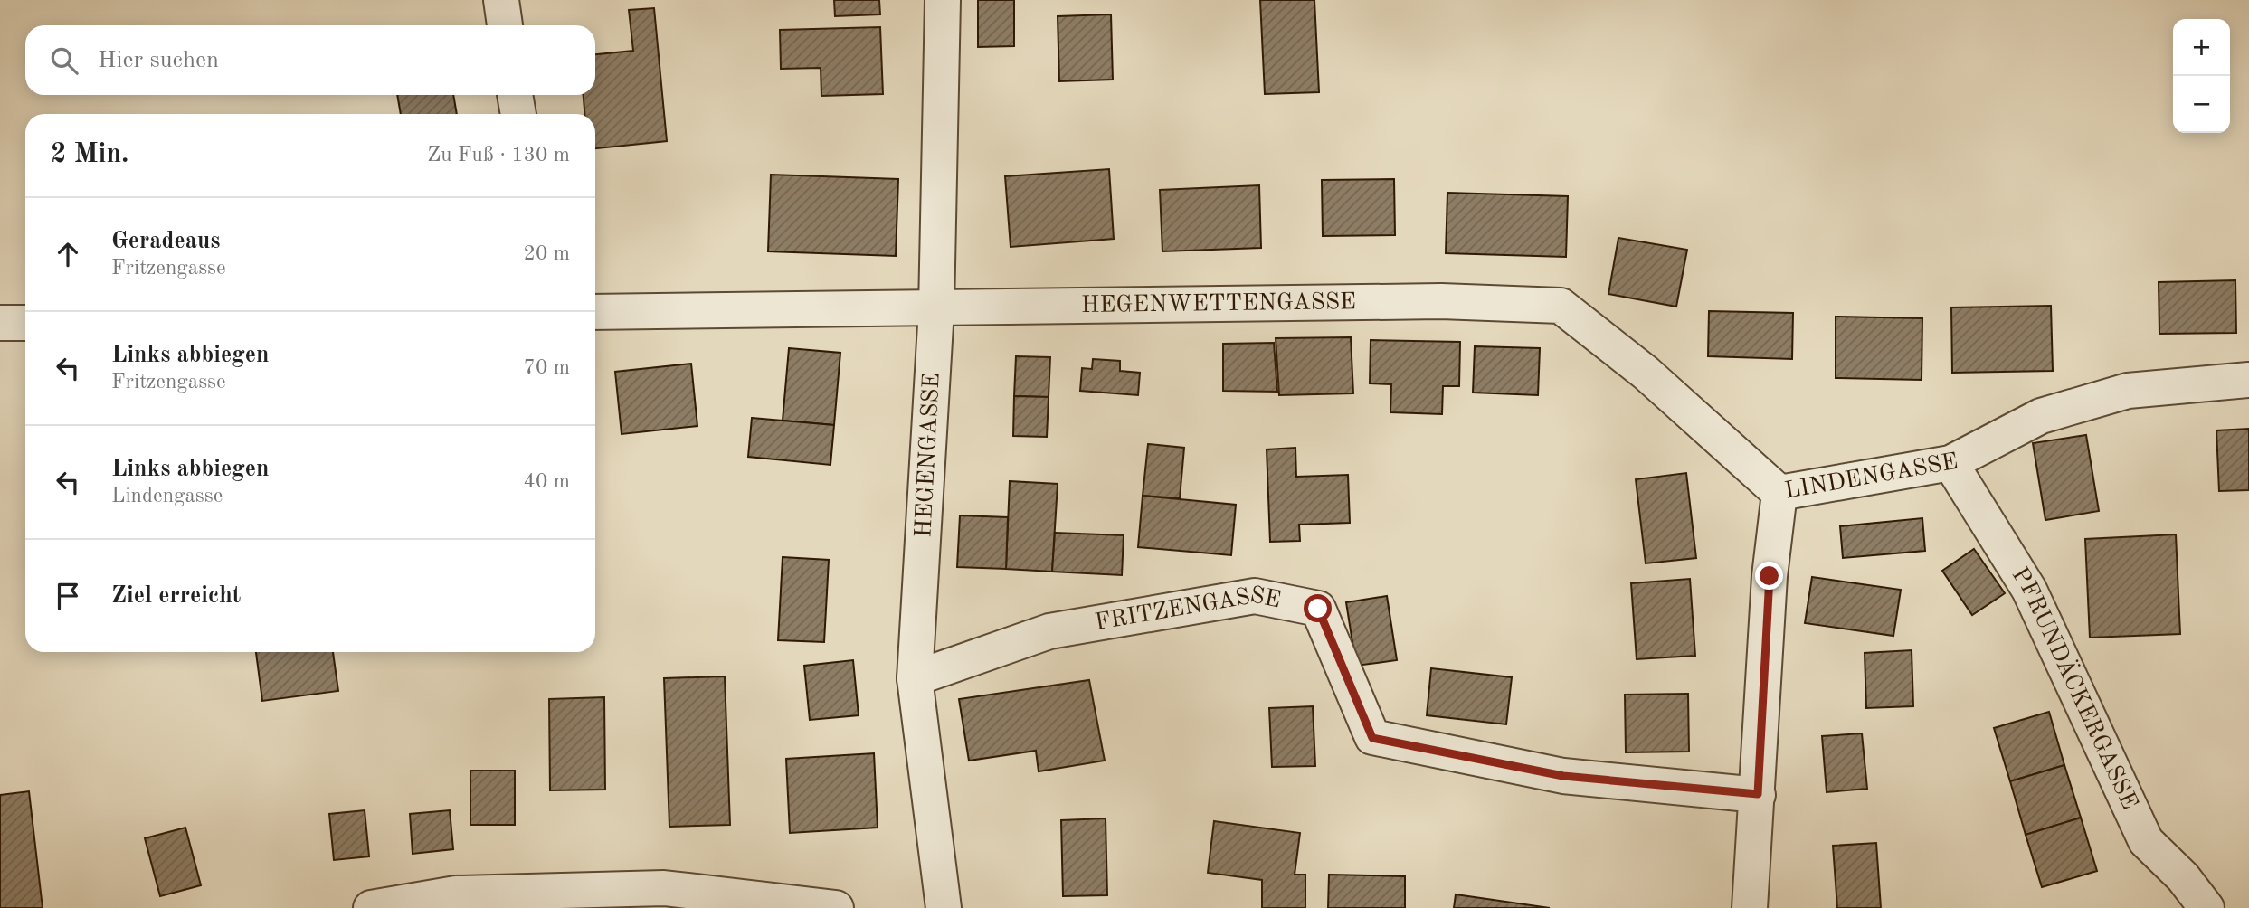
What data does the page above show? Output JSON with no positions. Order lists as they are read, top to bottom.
{
  "streets": {
    "street": [
      "HEGENWETTENGASSE",
      "HEGENGASSE",
      "LINDENGASSE",
      "FRITZENGASSE",
      "PFRUNDÄCKERGASSE"
    ]
  },
  "crossings": [
    ["HEGENWETTENGASSE", "HEGENGASSE"],
    ["HEGENWETTENGASSE", "LINDENGASSE"],
    ["HEGENGASSE", "FRITZENGASSE"],
    ["LINDENGASSE", "FRITZENGASSE"],
    ["LINDENGASSE", "PFRUNDÄCKERGASSE"]
  ],
  "page": {
    "map_buttons": ["+", "−"],
    "search": "Hier suchen",
    "heading": ["2 Min.", "Zu Fuß · 130 m"],
    "list": [
      ["Geradeaus", "Fritzengasse", "20 m"],
      ["Links abbiegen", "Fritzengasse", "70 m"],
      ["Links abbiegen", "Lindengasse", "40 m"],
      "Ziel erreicht"
    ]
  }
}
